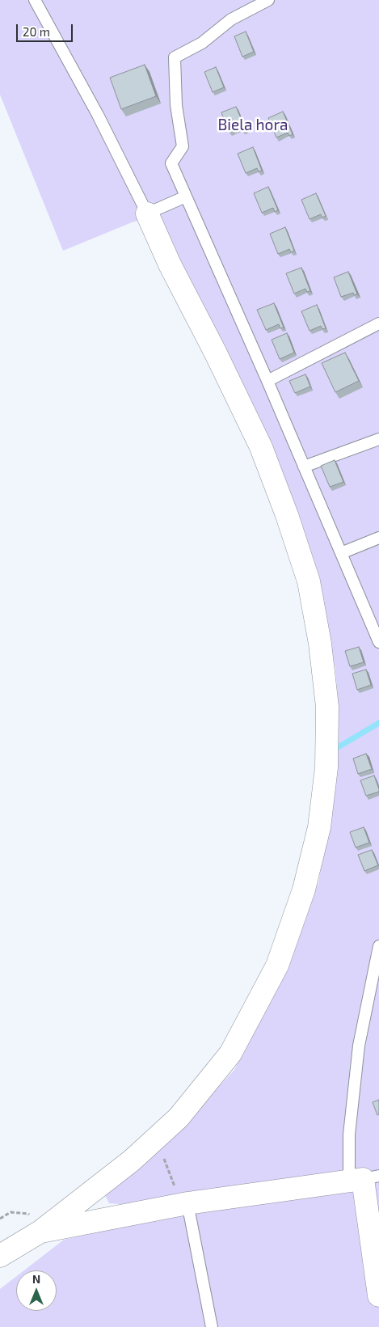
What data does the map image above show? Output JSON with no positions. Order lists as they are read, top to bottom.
{
  "parks": ["Biela hora"],
  "scale_bar": "20 m",
  "north": "top"
}
